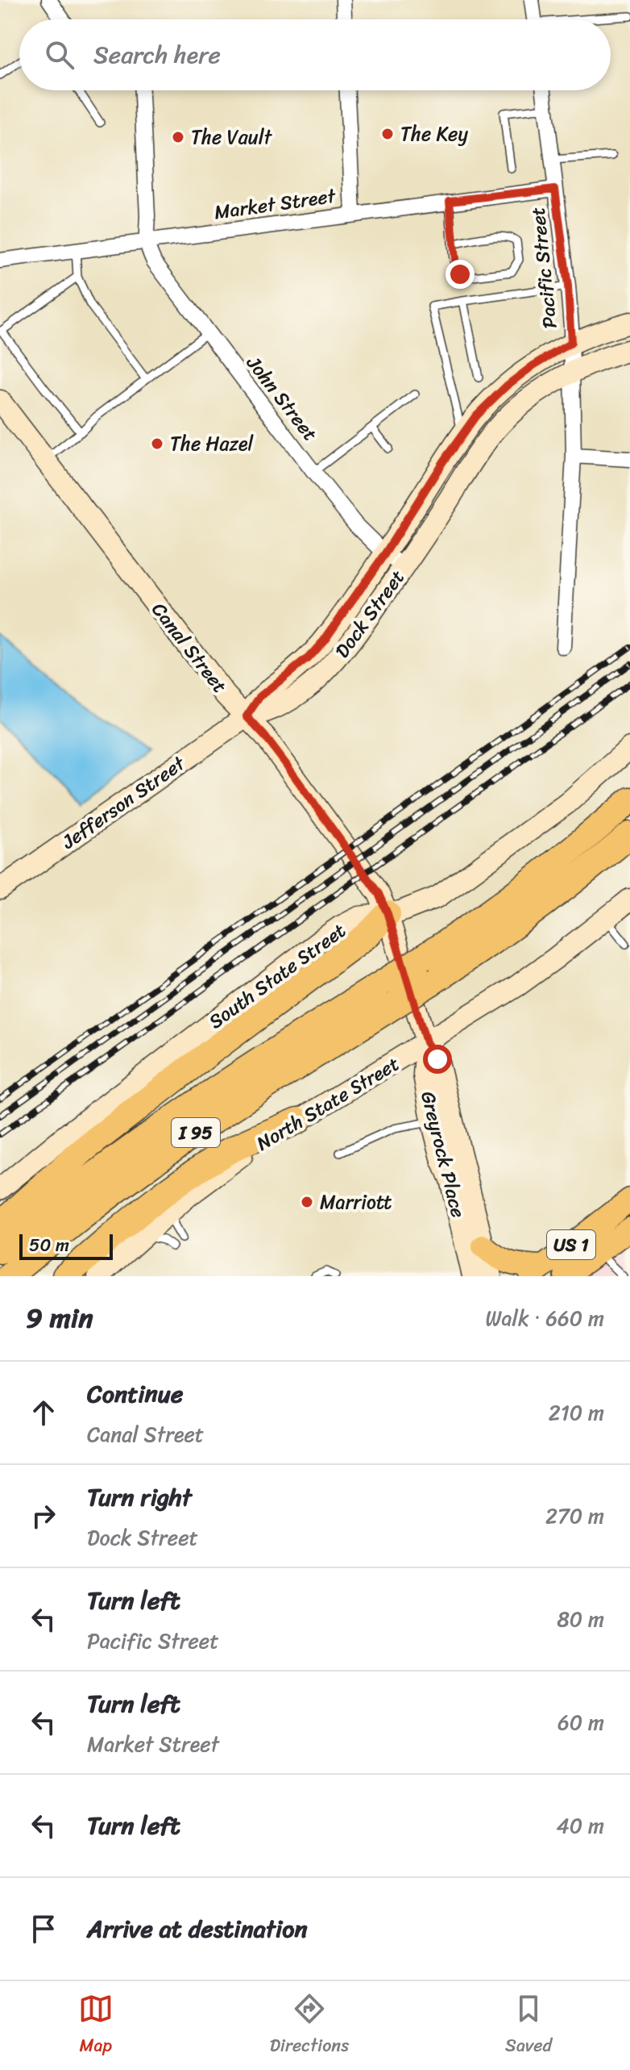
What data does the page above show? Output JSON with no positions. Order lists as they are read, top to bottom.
{
  "streets": {
    "highway": ["I 95"],
    "main road": ["US 1"],
    "street": [
      "Market Street",
      "Pacific Street",
      "John Street",
      "Dock Street",
      "Canal Street",
      "Jefferson Street",
      "South State Street",
      "North State Street",
      "Greyrock Place"
    ]
  },
  "crossings": [
    ["Market Street", "Pacific Street"],
    ["Market Street", "John Street"],
    ["Pacific Street", "Dock Street"],
    ["John Street", "Dock Street"],
    ["Dock Street", "Canal Street"],
    ["Dock Street", "Jefferson Street"],
    ["Canal Street", "Jefferson Street"],
    ["Canal Street", "South State Street"],
    ["Canal Street", "North State Street"],
    ["Canal Street", "Greyrock Place"],
    ["North State Street", "Greyrock Place"]
  ],
  "places": [
    "The Key",
    "The Vault",
    "The Hazel",
    "Marriott"
  ],
  "scale_bar": "50 m",
  "page": {
    "search": "Search here",
    "scale": "50 m",
    "heading": ["9 min", "Walk · 660 m"],
    "list": [
      ["Continue", "Canal Street", "210 m"],
      ["Turn right", "Dock Street", "270 m"],
      ["Turn left", "Pacific Street", "80 m"],
      ["Turn left", "Market Street", "60 m"],
      ["Turn left", "40 m"],
      "Arrive at destination"
    ],
    "nav": ["Map", "Directions", "Saved"]
  }
}
